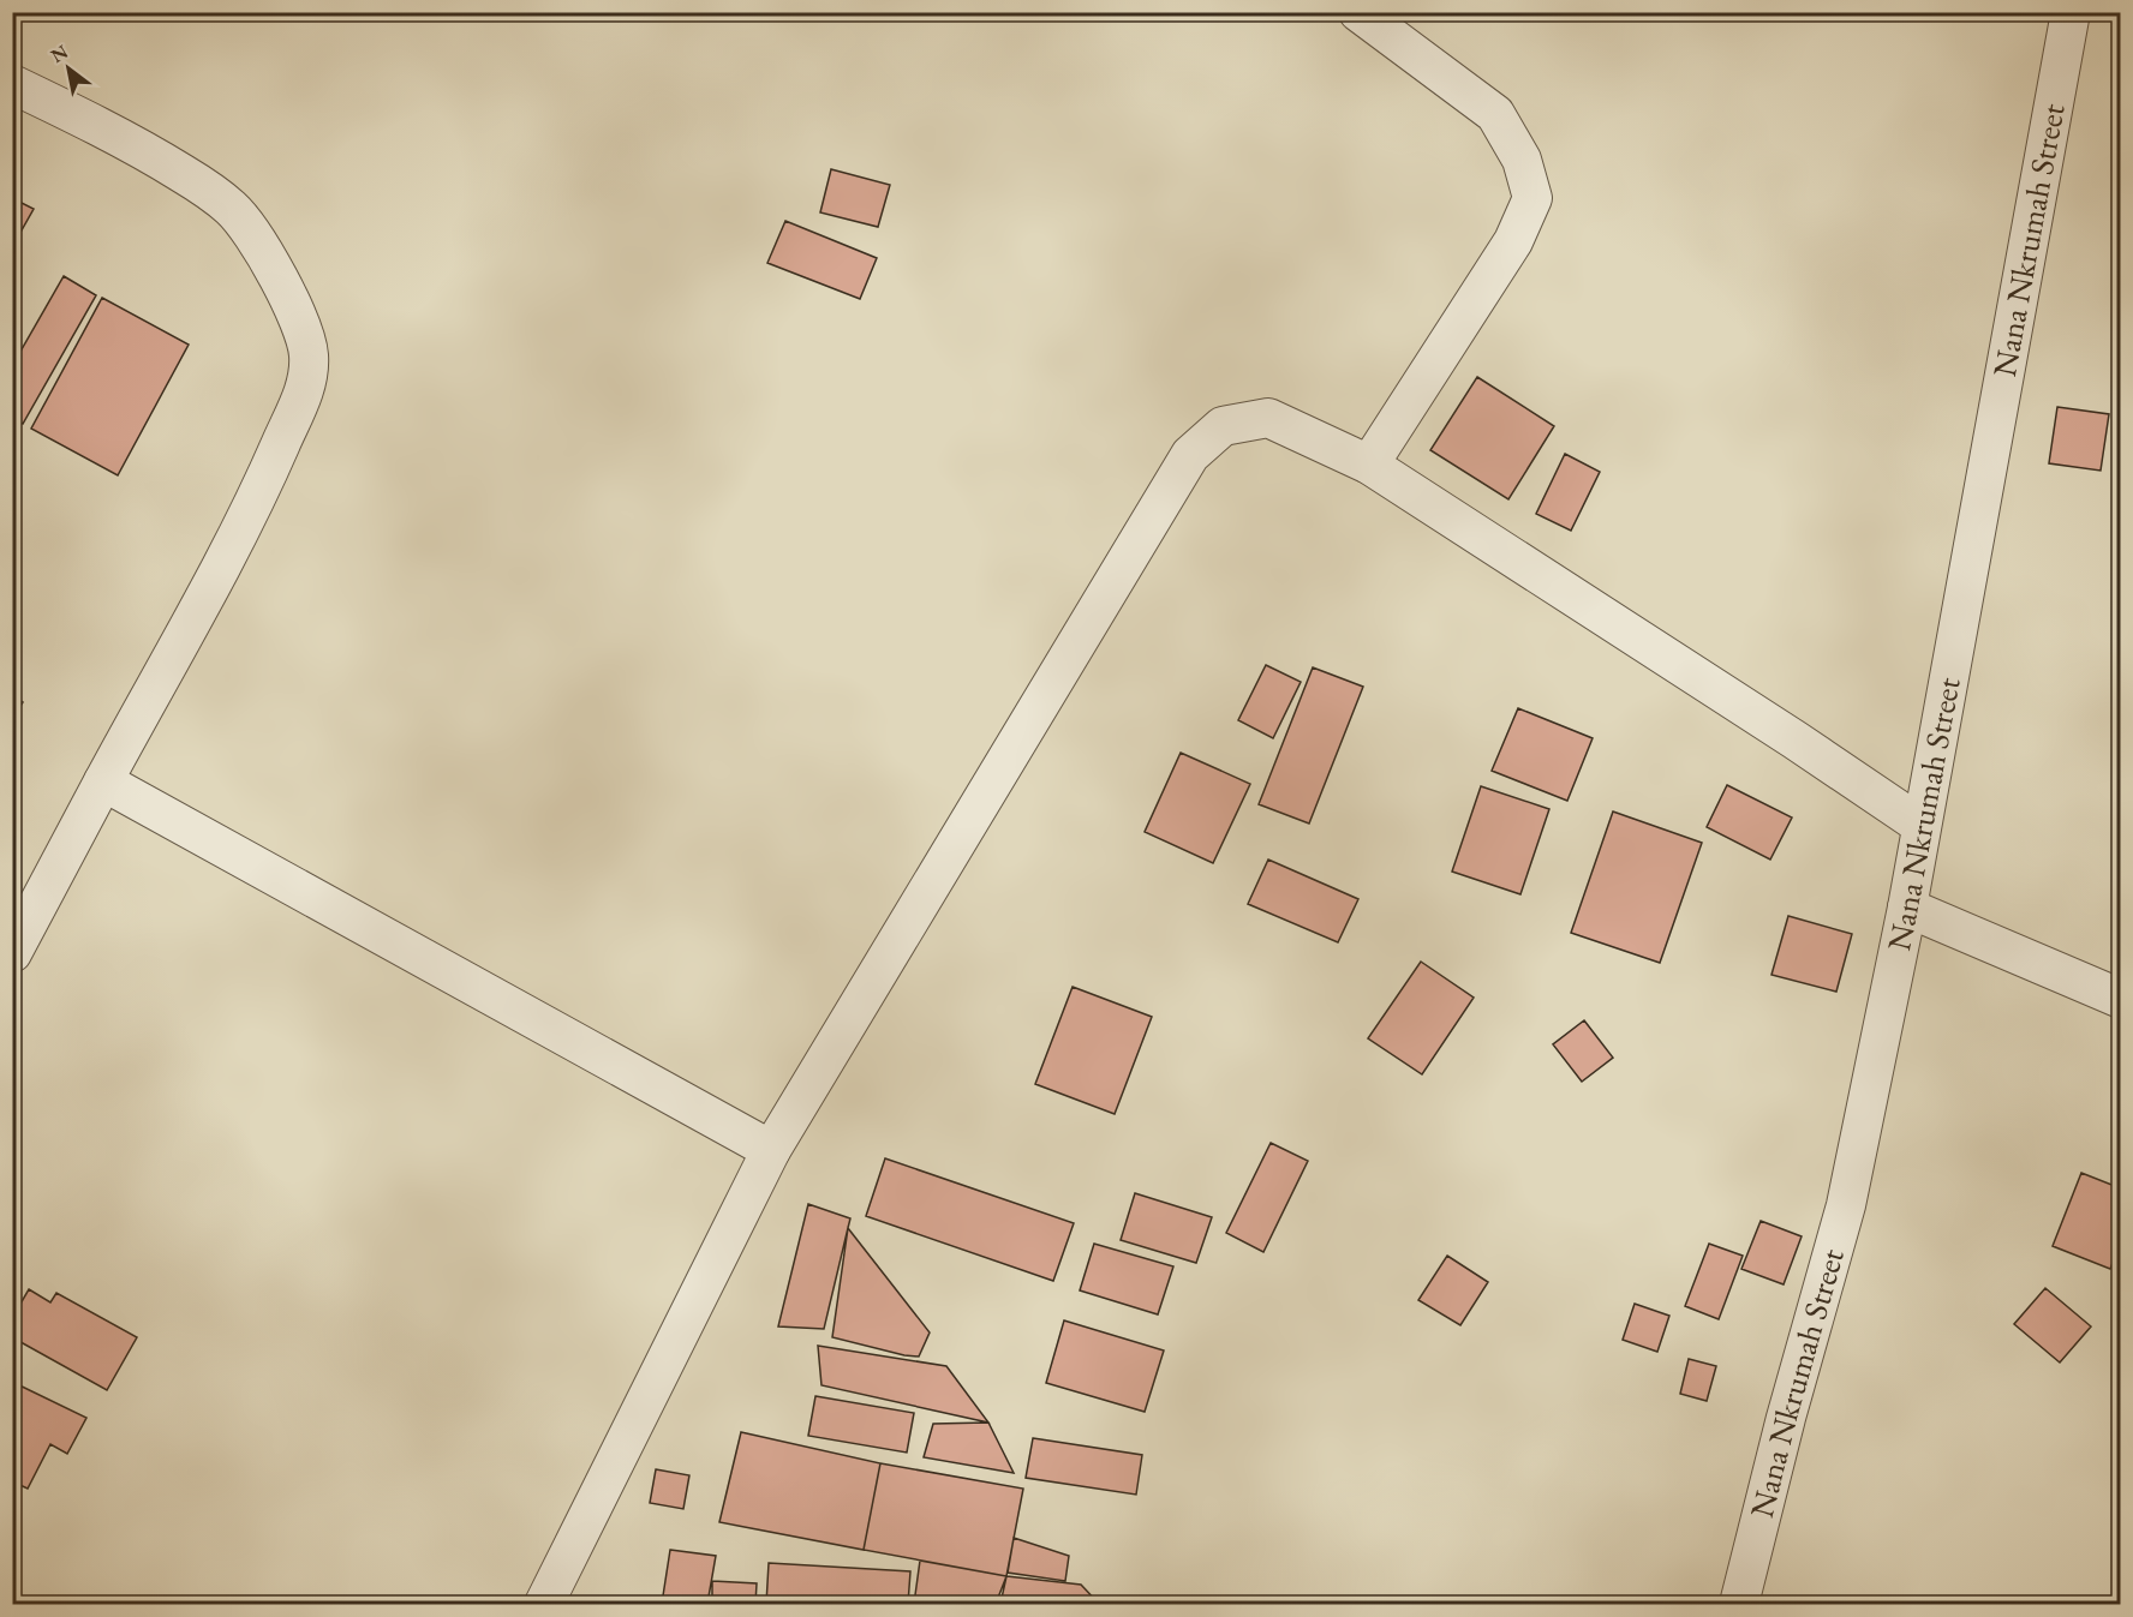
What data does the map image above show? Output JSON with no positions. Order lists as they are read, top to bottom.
{
  "streets": {
    "street": ["Nana Nkrumah Street"]
  },
  "north": "top left"
}
